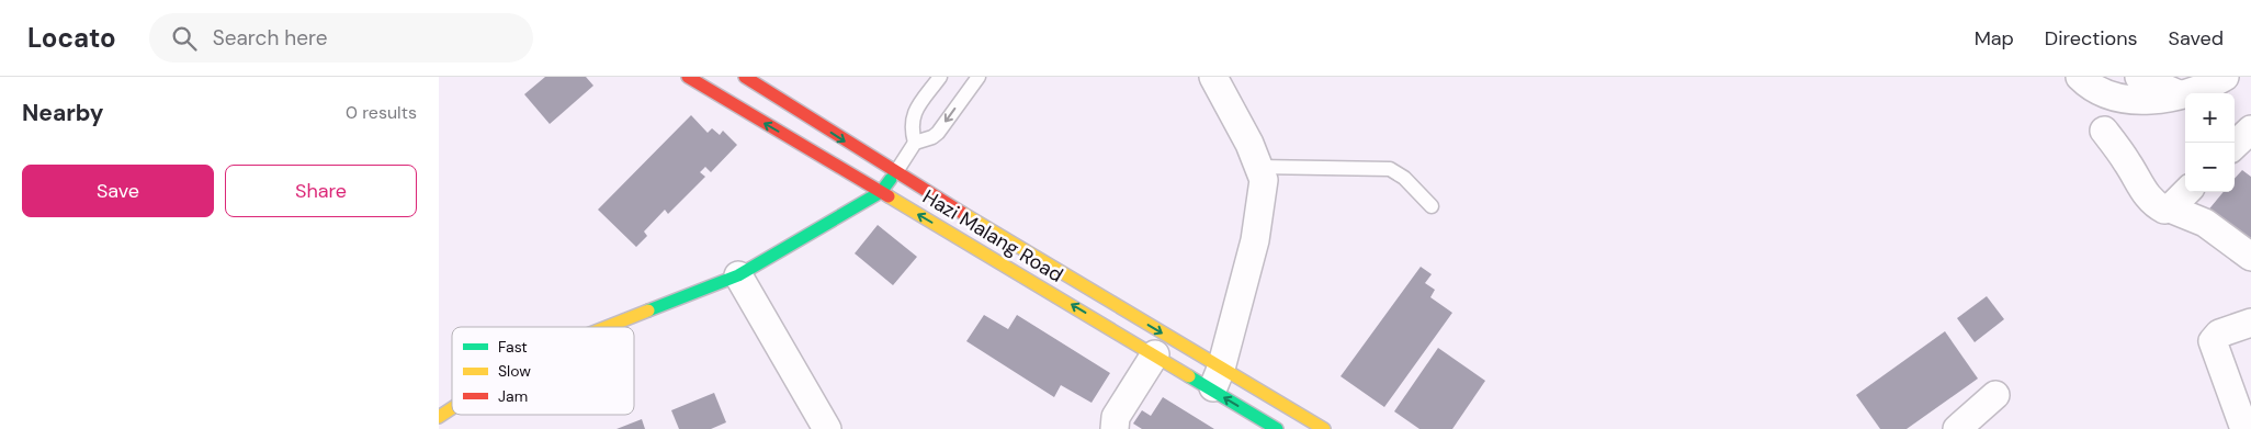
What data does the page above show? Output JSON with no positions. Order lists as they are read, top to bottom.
{
  "streets": {
    "main road": ["Hazi Malang Road"]
  },
  "legend": ["Fast", "Slow", "Jam"],
  "page": {
    "header": "Locato",
    "search": "Search here",
    "nav": ["Map", "Directions", "Saved"],
    "heading": ["Nearby", "0 results"],
    "map_buttons": ["+", "−"],
    "buttons": ["Save", "Share"]
  }
}
